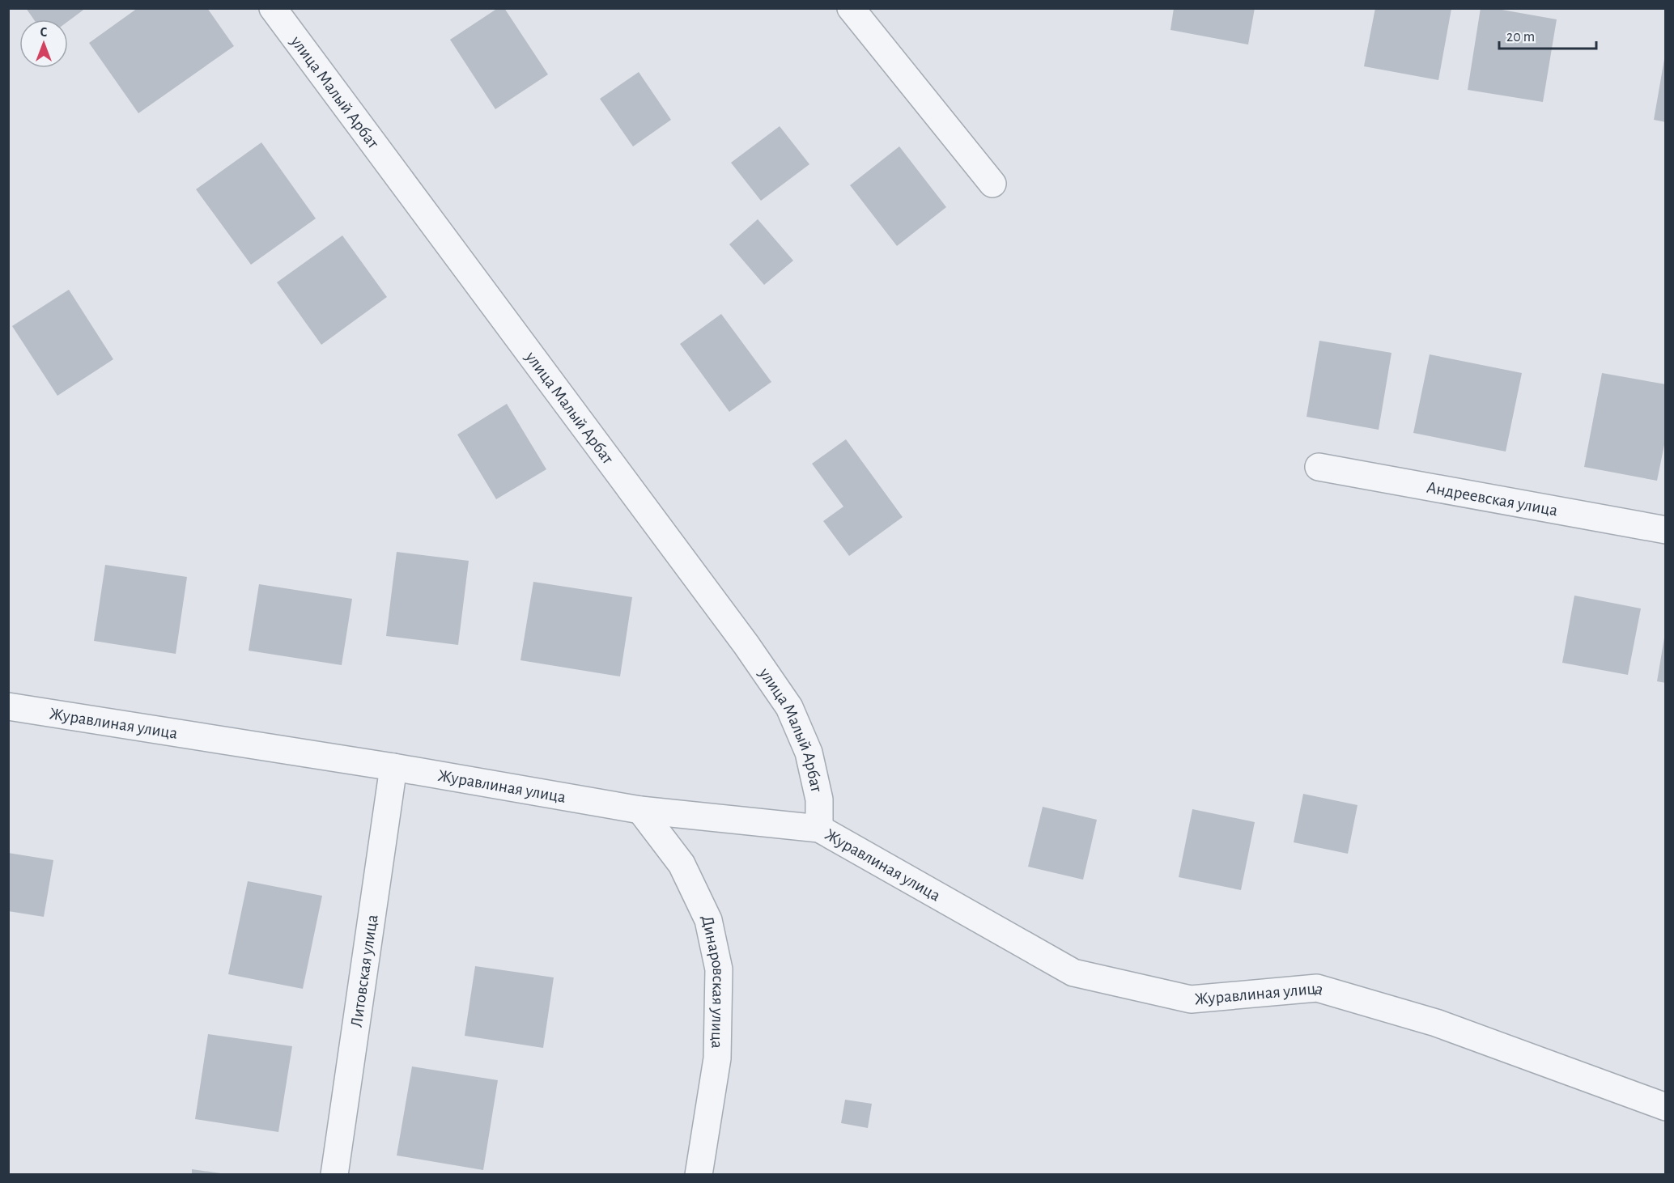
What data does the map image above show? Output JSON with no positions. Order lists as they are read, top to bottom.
{
  "streets": {
    "street": [
      "улица Малый Арбат",
      "Андреевская улица",
      "Журавлиная улица",
      "Литовская улица",
      "Динаровская улица"
    ]
  },
  "crossings": [
    ["улица Малый Арбат", "Журавлиная улица"],
    ["Журавлиная улица", "Литовская улица"],
    ["Журавлиная улица", "Динаровская улица"]
  ],
  "scale_bar": "20 m",
  "north": "top"
}
